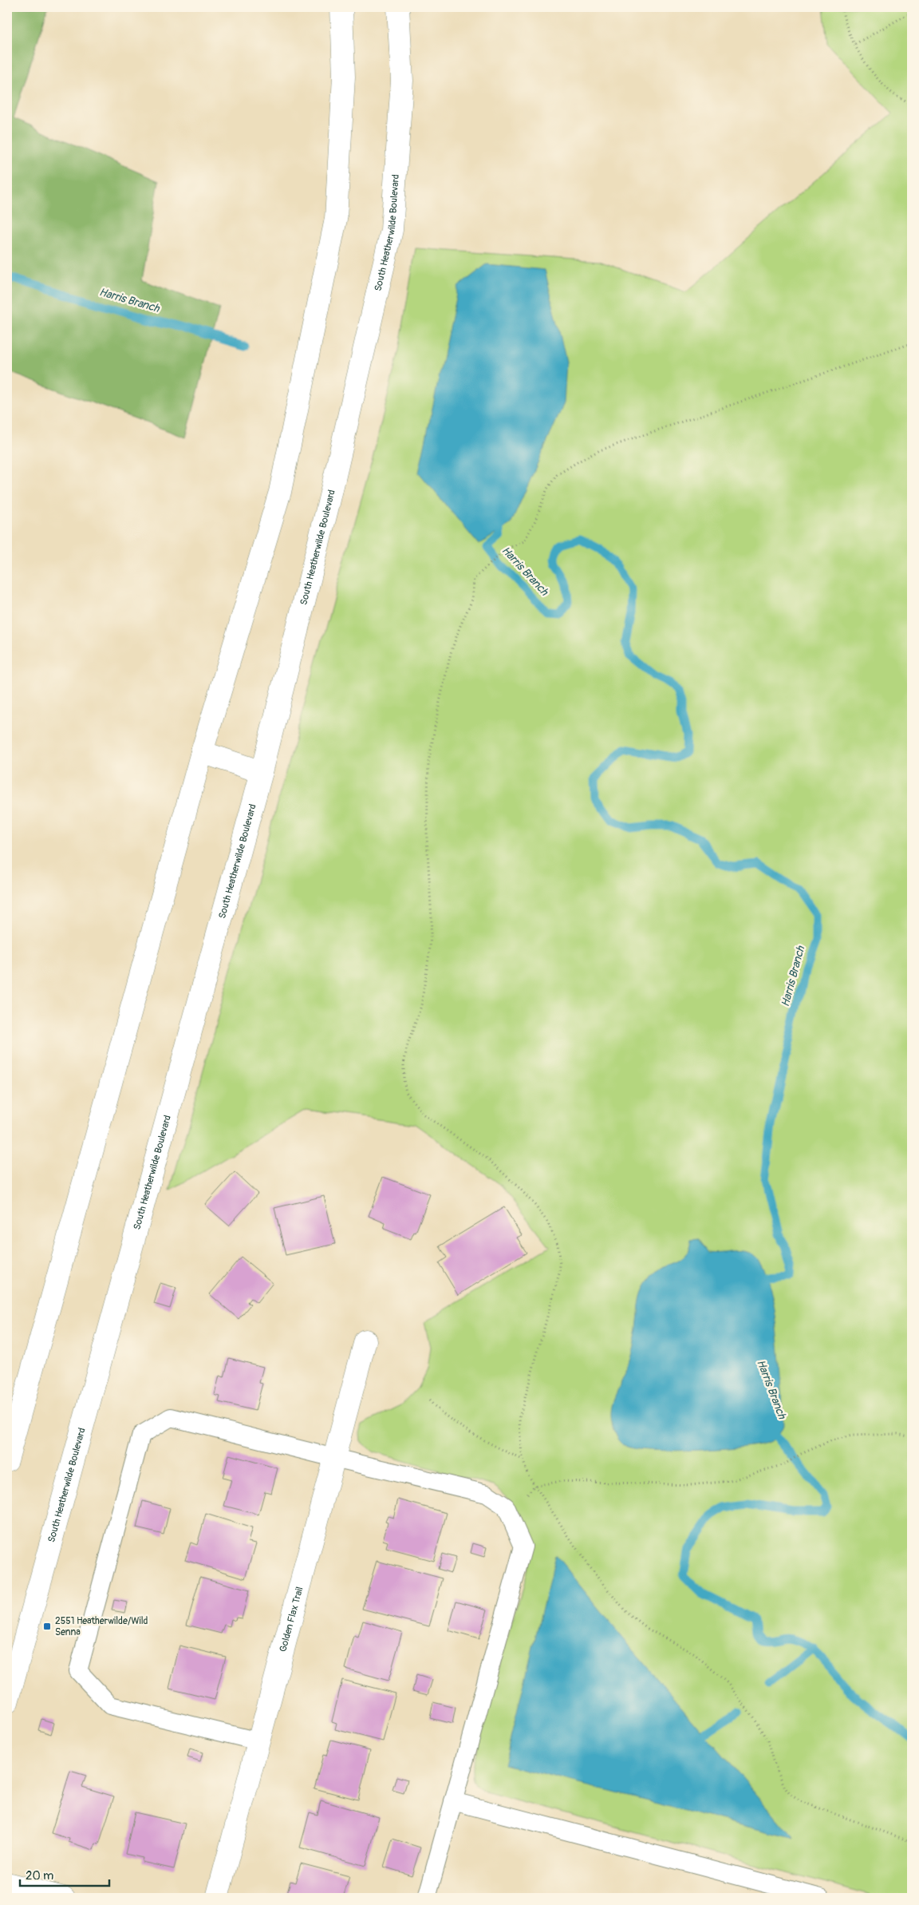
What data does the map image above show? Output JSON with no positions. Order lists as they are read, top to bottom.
{
  "streets": {
    "main road": ["South Heatherwilde Boulevard", "Golden Flax Trail"]
  },
  "water": ["Harris Branch"],
  "places": {
    "transit": ["2551 Heatherwilde/Wild Senna"]
  },
  "scale_bar": "20 m"
}
